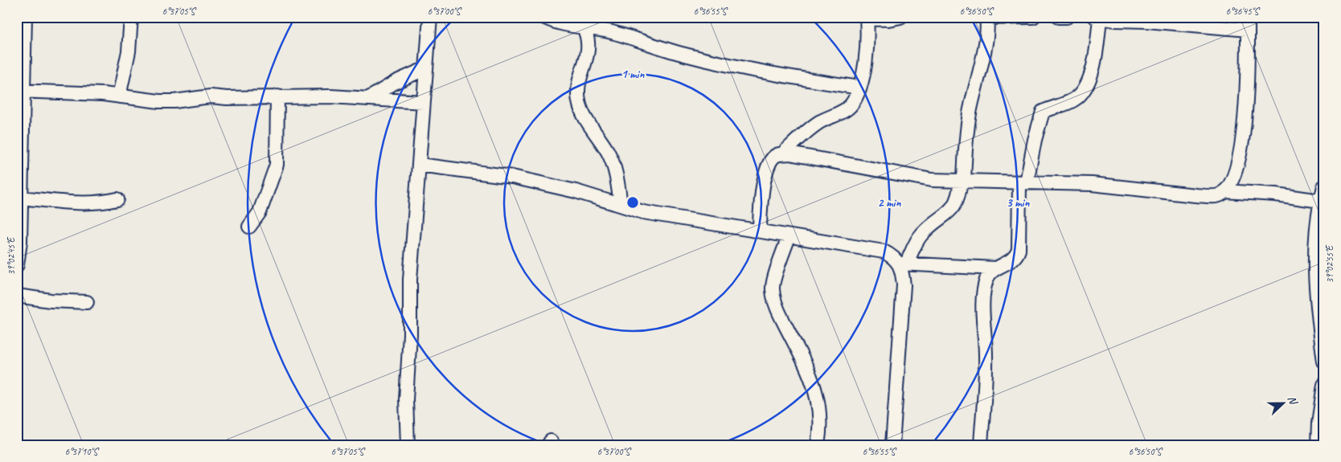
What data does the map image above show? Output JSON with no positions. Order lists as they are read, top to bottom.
{
  "north": "right",
  "coordinates": [
    "6°37'05\"S",
    "6°37'00\"S",
    "6°36'55\"S",
    "6°36'50\"S",
    "6°36'45\"S",
    "39°02'45\"E",
    "39°02'55\"E",
    "6°37'10\"S"
  ],
  "rings": ["1 min", "2 min", "3 min"]
}
